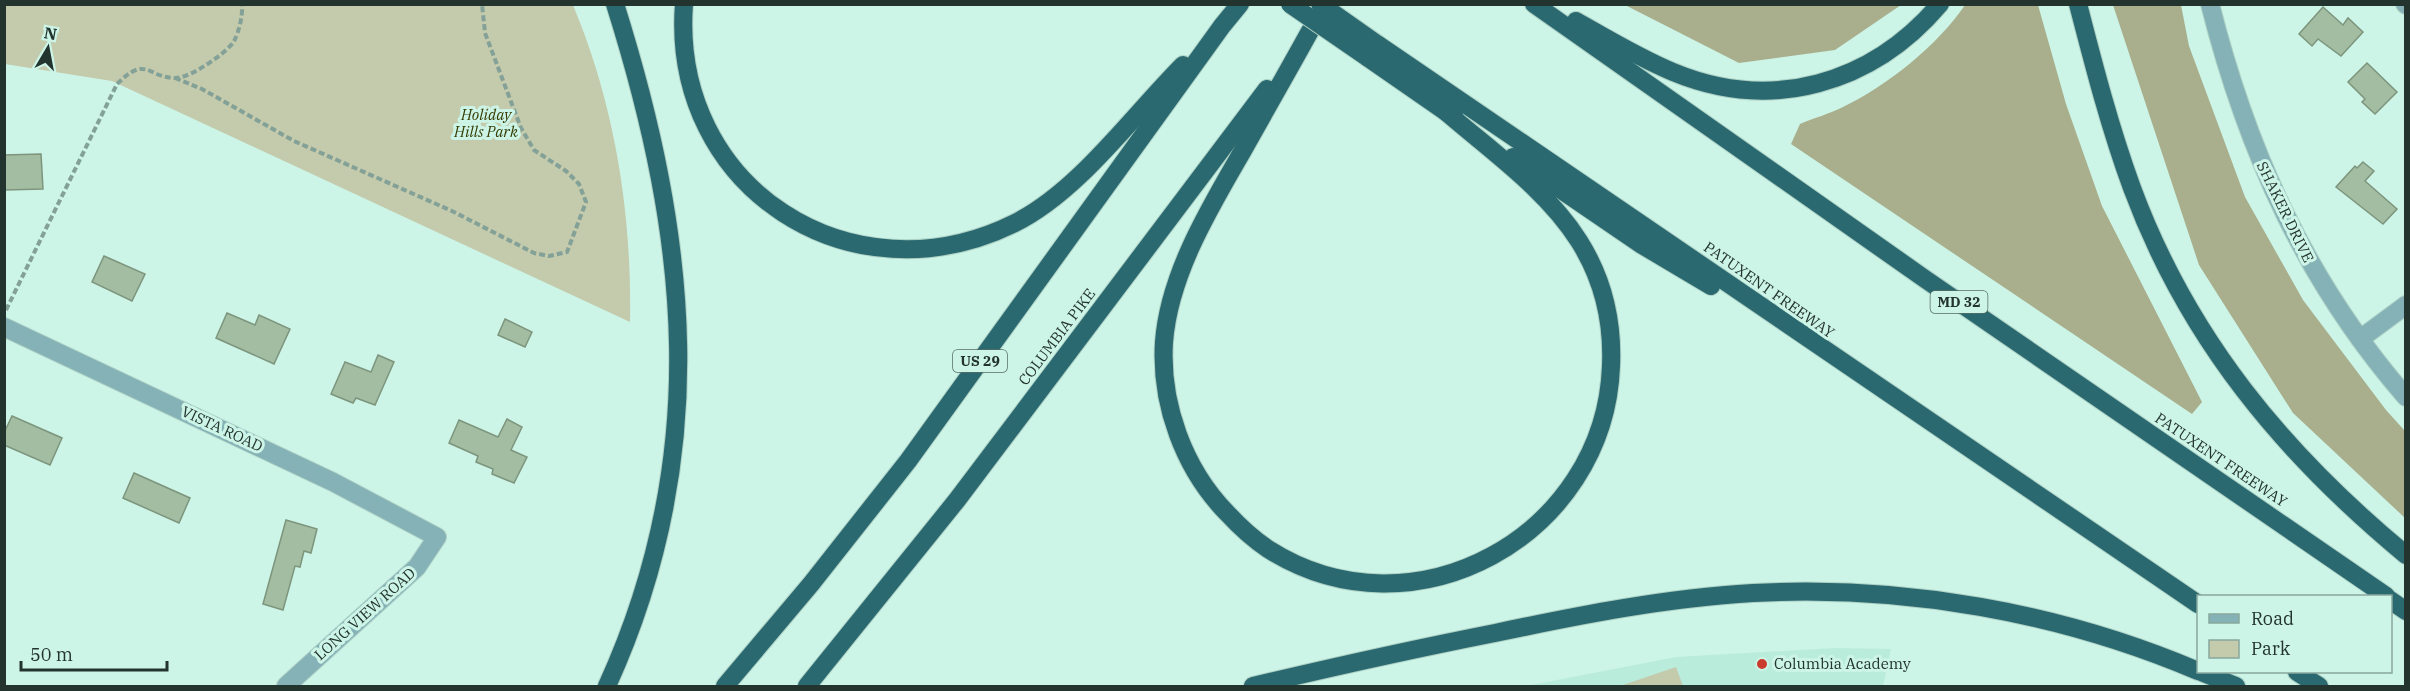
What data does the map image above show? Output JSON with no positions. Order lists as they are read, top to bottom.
{
  "streets": {
    "highway": [
      "PATUXENT FREEWAY",
      "MD 32",
      "COLUMBIA PIKE",
      "US 29"
    ],
    "street": ["SHAKER DRIVE", "VISTA ROAD", "LONG VIEW ROAD"]
  },
  "crossings": [
    ["VISTA ROAD", "LONG VIEW ROAD"]
  ],
  "parks": ["Holiday Hills Park"],
  "places": ["Columbia Academy"],
  "legend": ["Road", "Park"],
  "scale_bar": "50 m",
  "north": "top"
}
